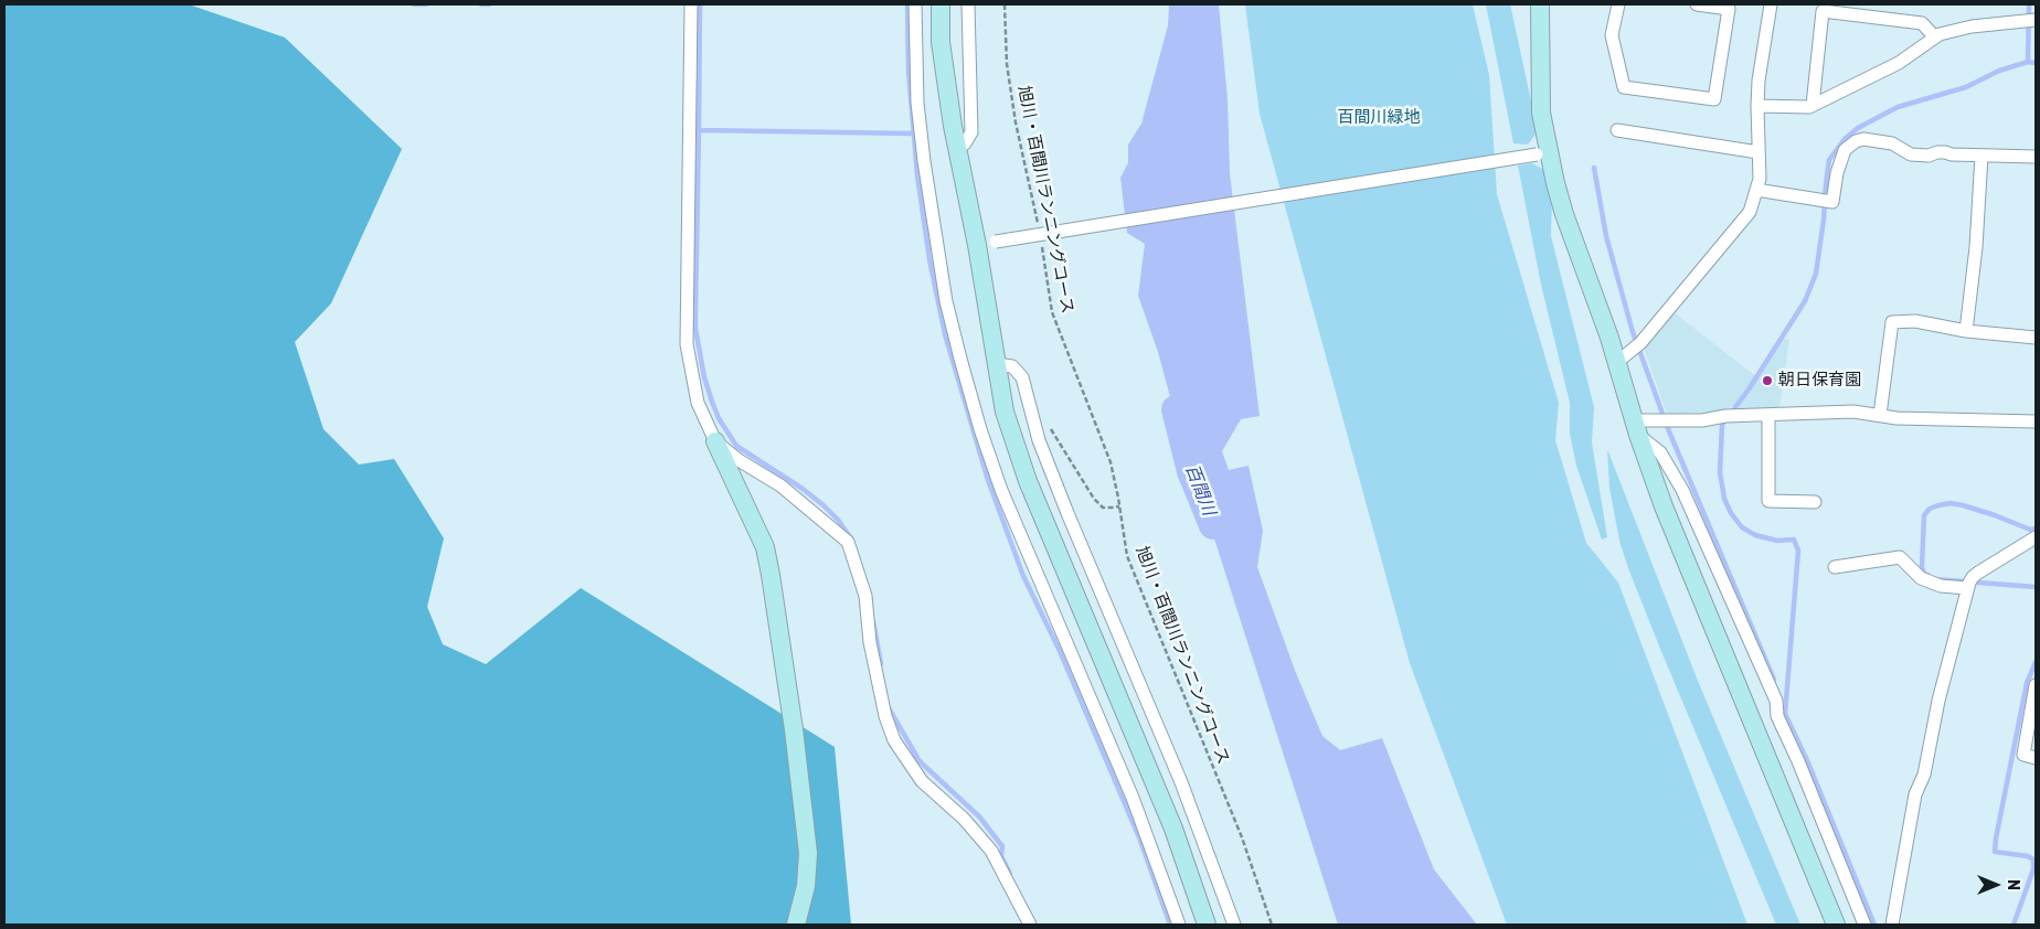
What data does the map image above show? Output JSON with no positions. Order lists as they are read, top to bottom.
{
  "streets": {
    "path": ["旭川・百間川ランニングコース"]
  },
  "water": ["百間川"],
  "parks": ["百間川緑地"],
  "places": ["朝日保育園"],
  "north": "right"
}
